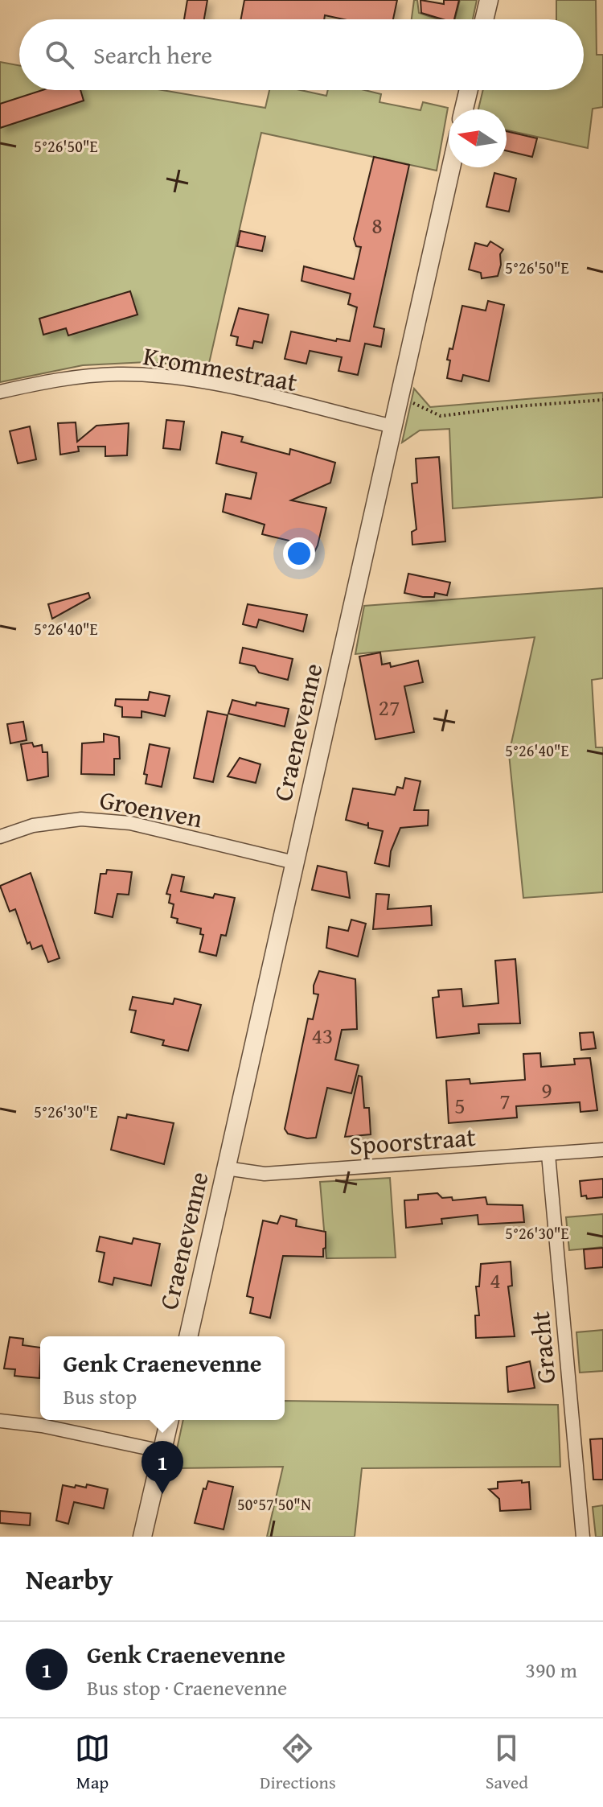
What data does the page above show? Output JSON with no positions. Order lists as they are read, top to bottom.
{
  "streets": {
    "street": [
      "Krommestraat",
      "Craenevenne",
      "Groenven",
      "Spoorstraat",
      "Gracht"
    ]
  },
  "crossings": [
    ["Krommestraat", "Craenevenne"],
    ["Craenevenne", "Groenven"],
    ["Craenevenne", "Spoorstraat"],
    ["Spoorstraat", "Gracht"]
  ],
  "house_numbers": [
    "8",
    "27",
    "43",
    "9",
    "7",
    "5",
    "4"
  ],
  "north": "left",
  "page": {
    "search": "Search here",
    "popup": ["Genk Craenevenne", "Bus stop"],
    "pins": "1",
    "heading": "Nearby",
    "list": [
      {
        "mark": "1",
        "name": "Genk Craenevenne",
        "note": "Bus stop · Craenevenne",
        "value": "390 m"
      }
    ],
    "nav": ["Map", "Directions", "Saved"]
  },
  "coordinates": [
    "5°26'50\"E",
    "5°26'40\"E",
    "5°26'30\"E",
    "50°57'50\"N"
  ]
}
